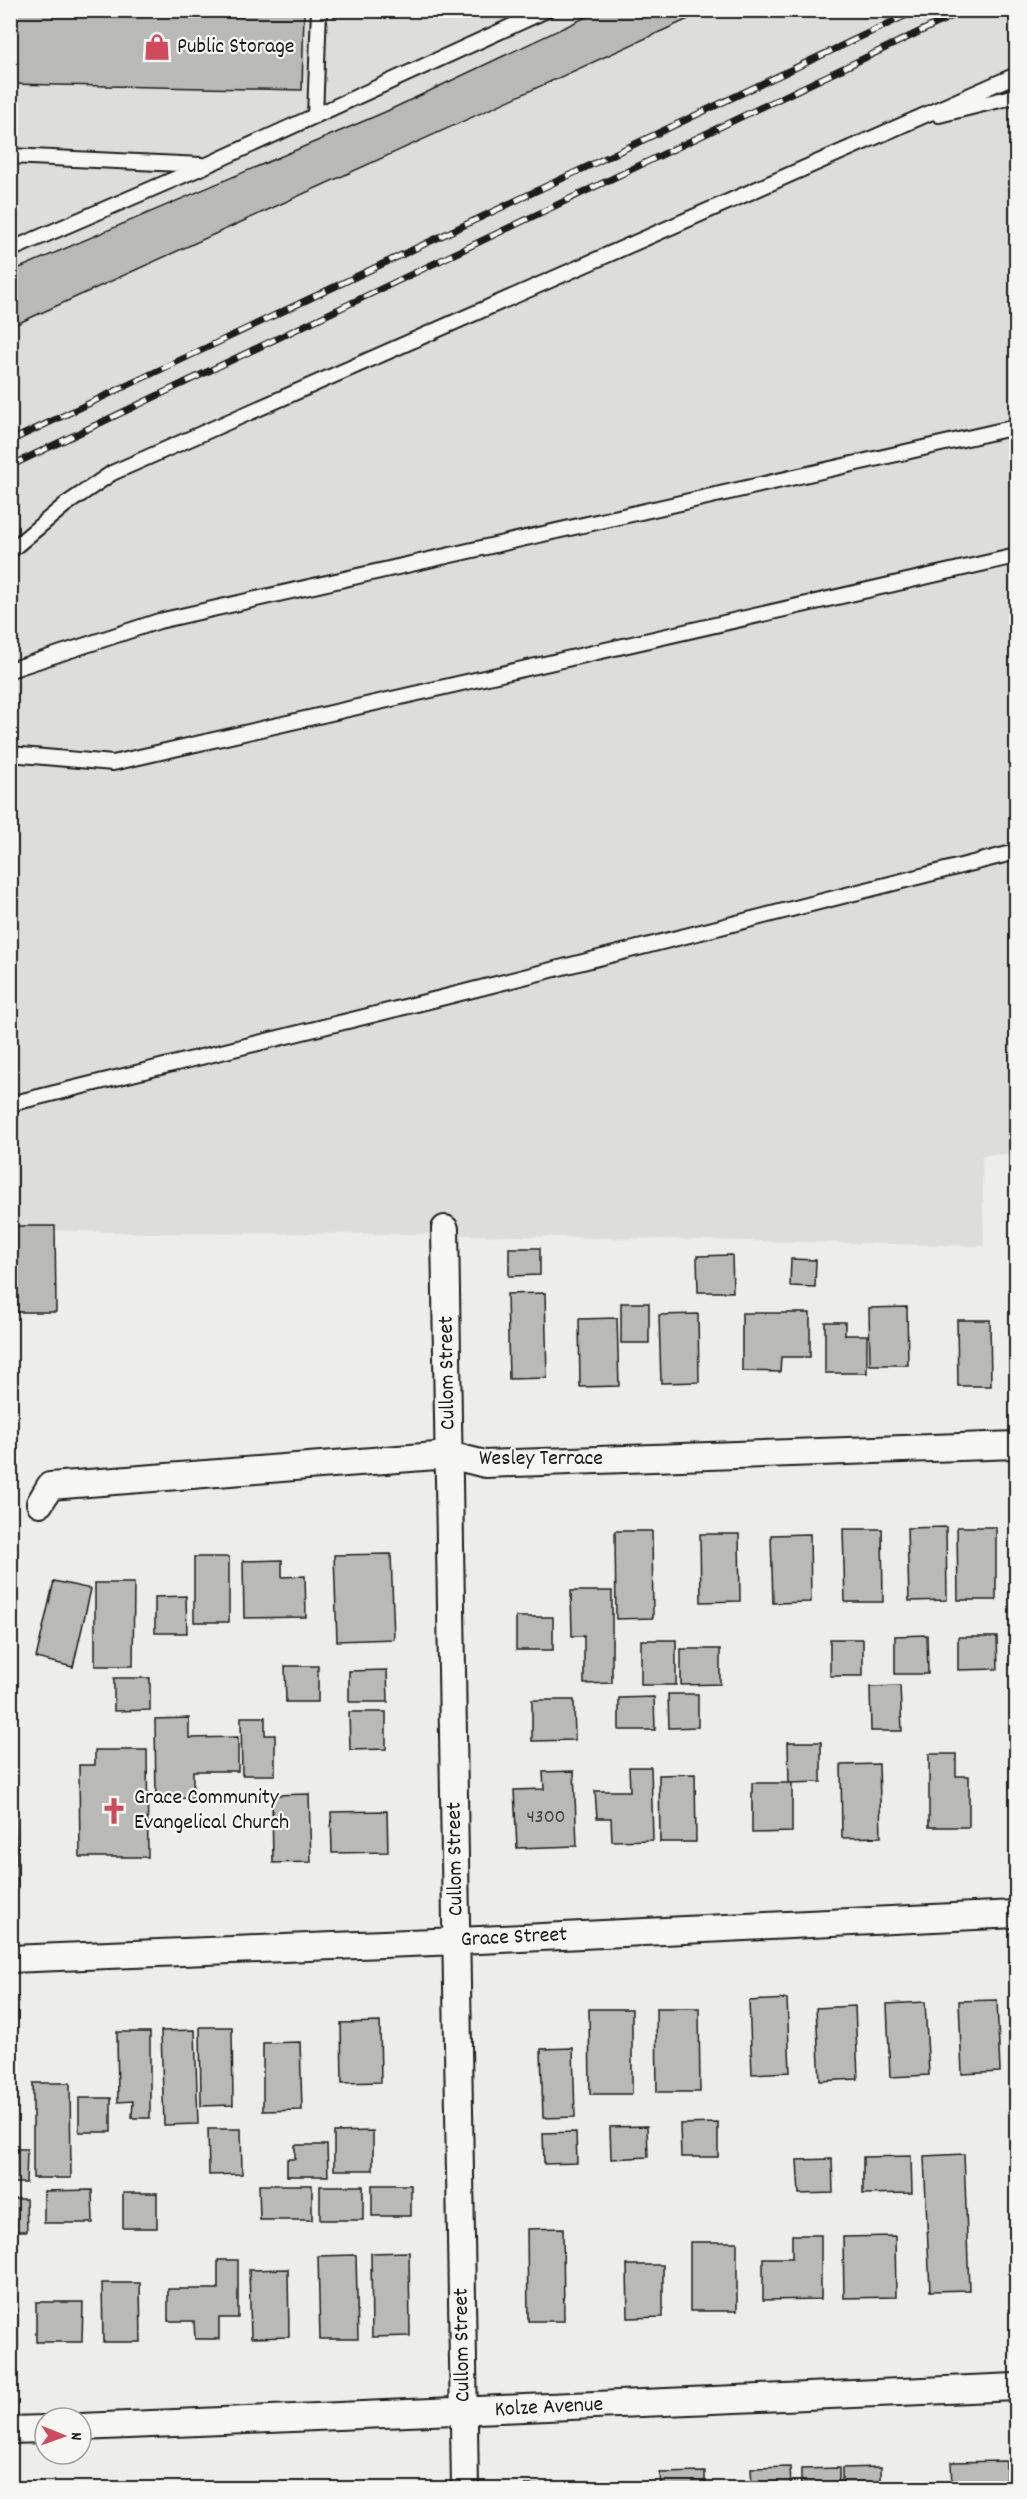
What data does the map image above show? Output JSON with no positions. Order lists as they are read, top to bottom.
{
  "streets": {
    "street": [
      "Cullom Street",
      "Wesley Terrace",
      "Grace Street",
      "Kolze Avenue"
    ]
  },
  "crossings": [
    ["Cullom Street", "Wesley Terrace"],
    ["Cullom Street", "Grace Street"],
    ["Cullom Street", "Kolze Avenue"]
  ],
  "places": {
    "shop": ["Public Storage"],
    "church": ["Grace Community Evangelical Church"]
  },
  "house_numbers": ["4300"],
  "north": "right"
}
